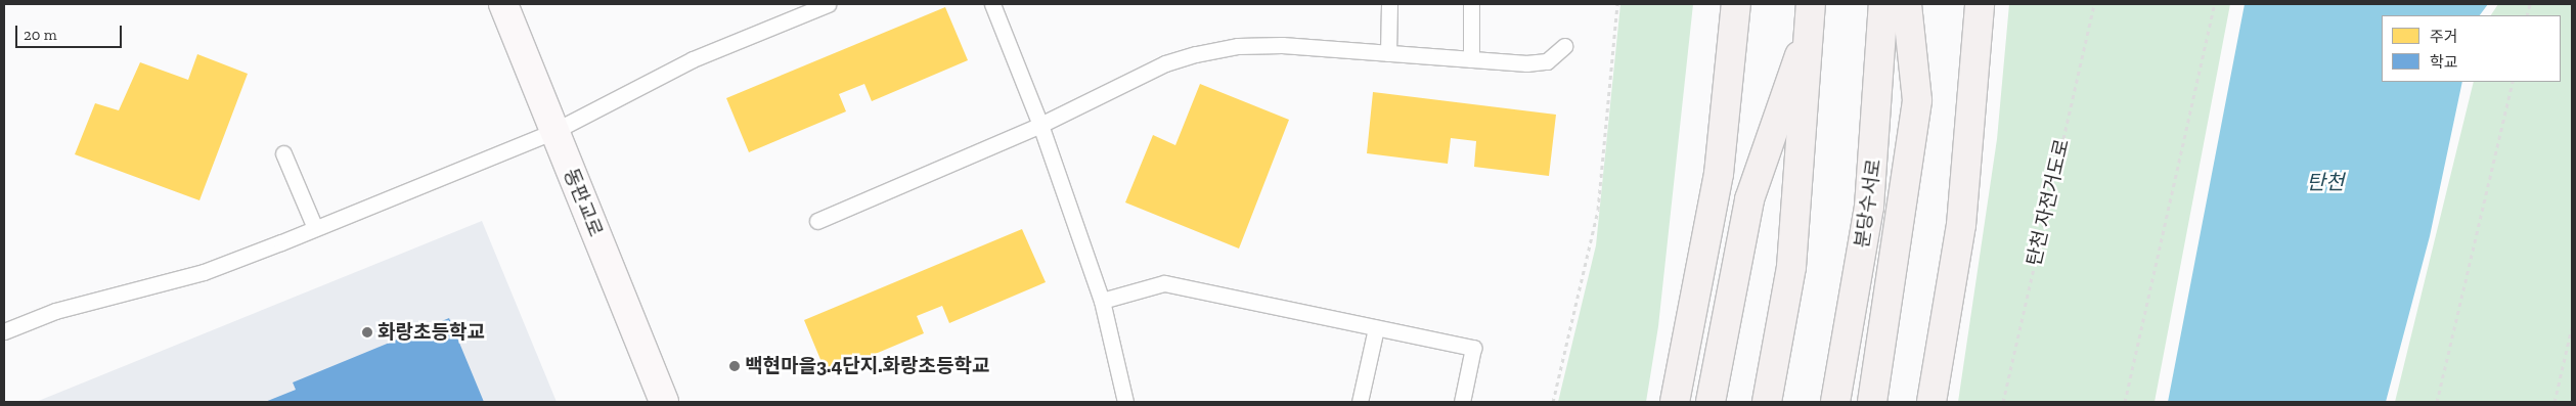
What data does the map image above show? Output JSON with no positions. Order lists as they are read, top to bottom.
{
  "streets": {
    "highway": ["분당수서로"],
    "main road": ["동판교로"],
    "path": ["탄천 자전거도로"]
  },
  "water": ["탄천"],
  "places": ["화랑초등학교", "백현마을3.4단지.화랑초등학교"],
  "legend": ["주거", "학교"],
  "scale_bar": "20 m"
}
